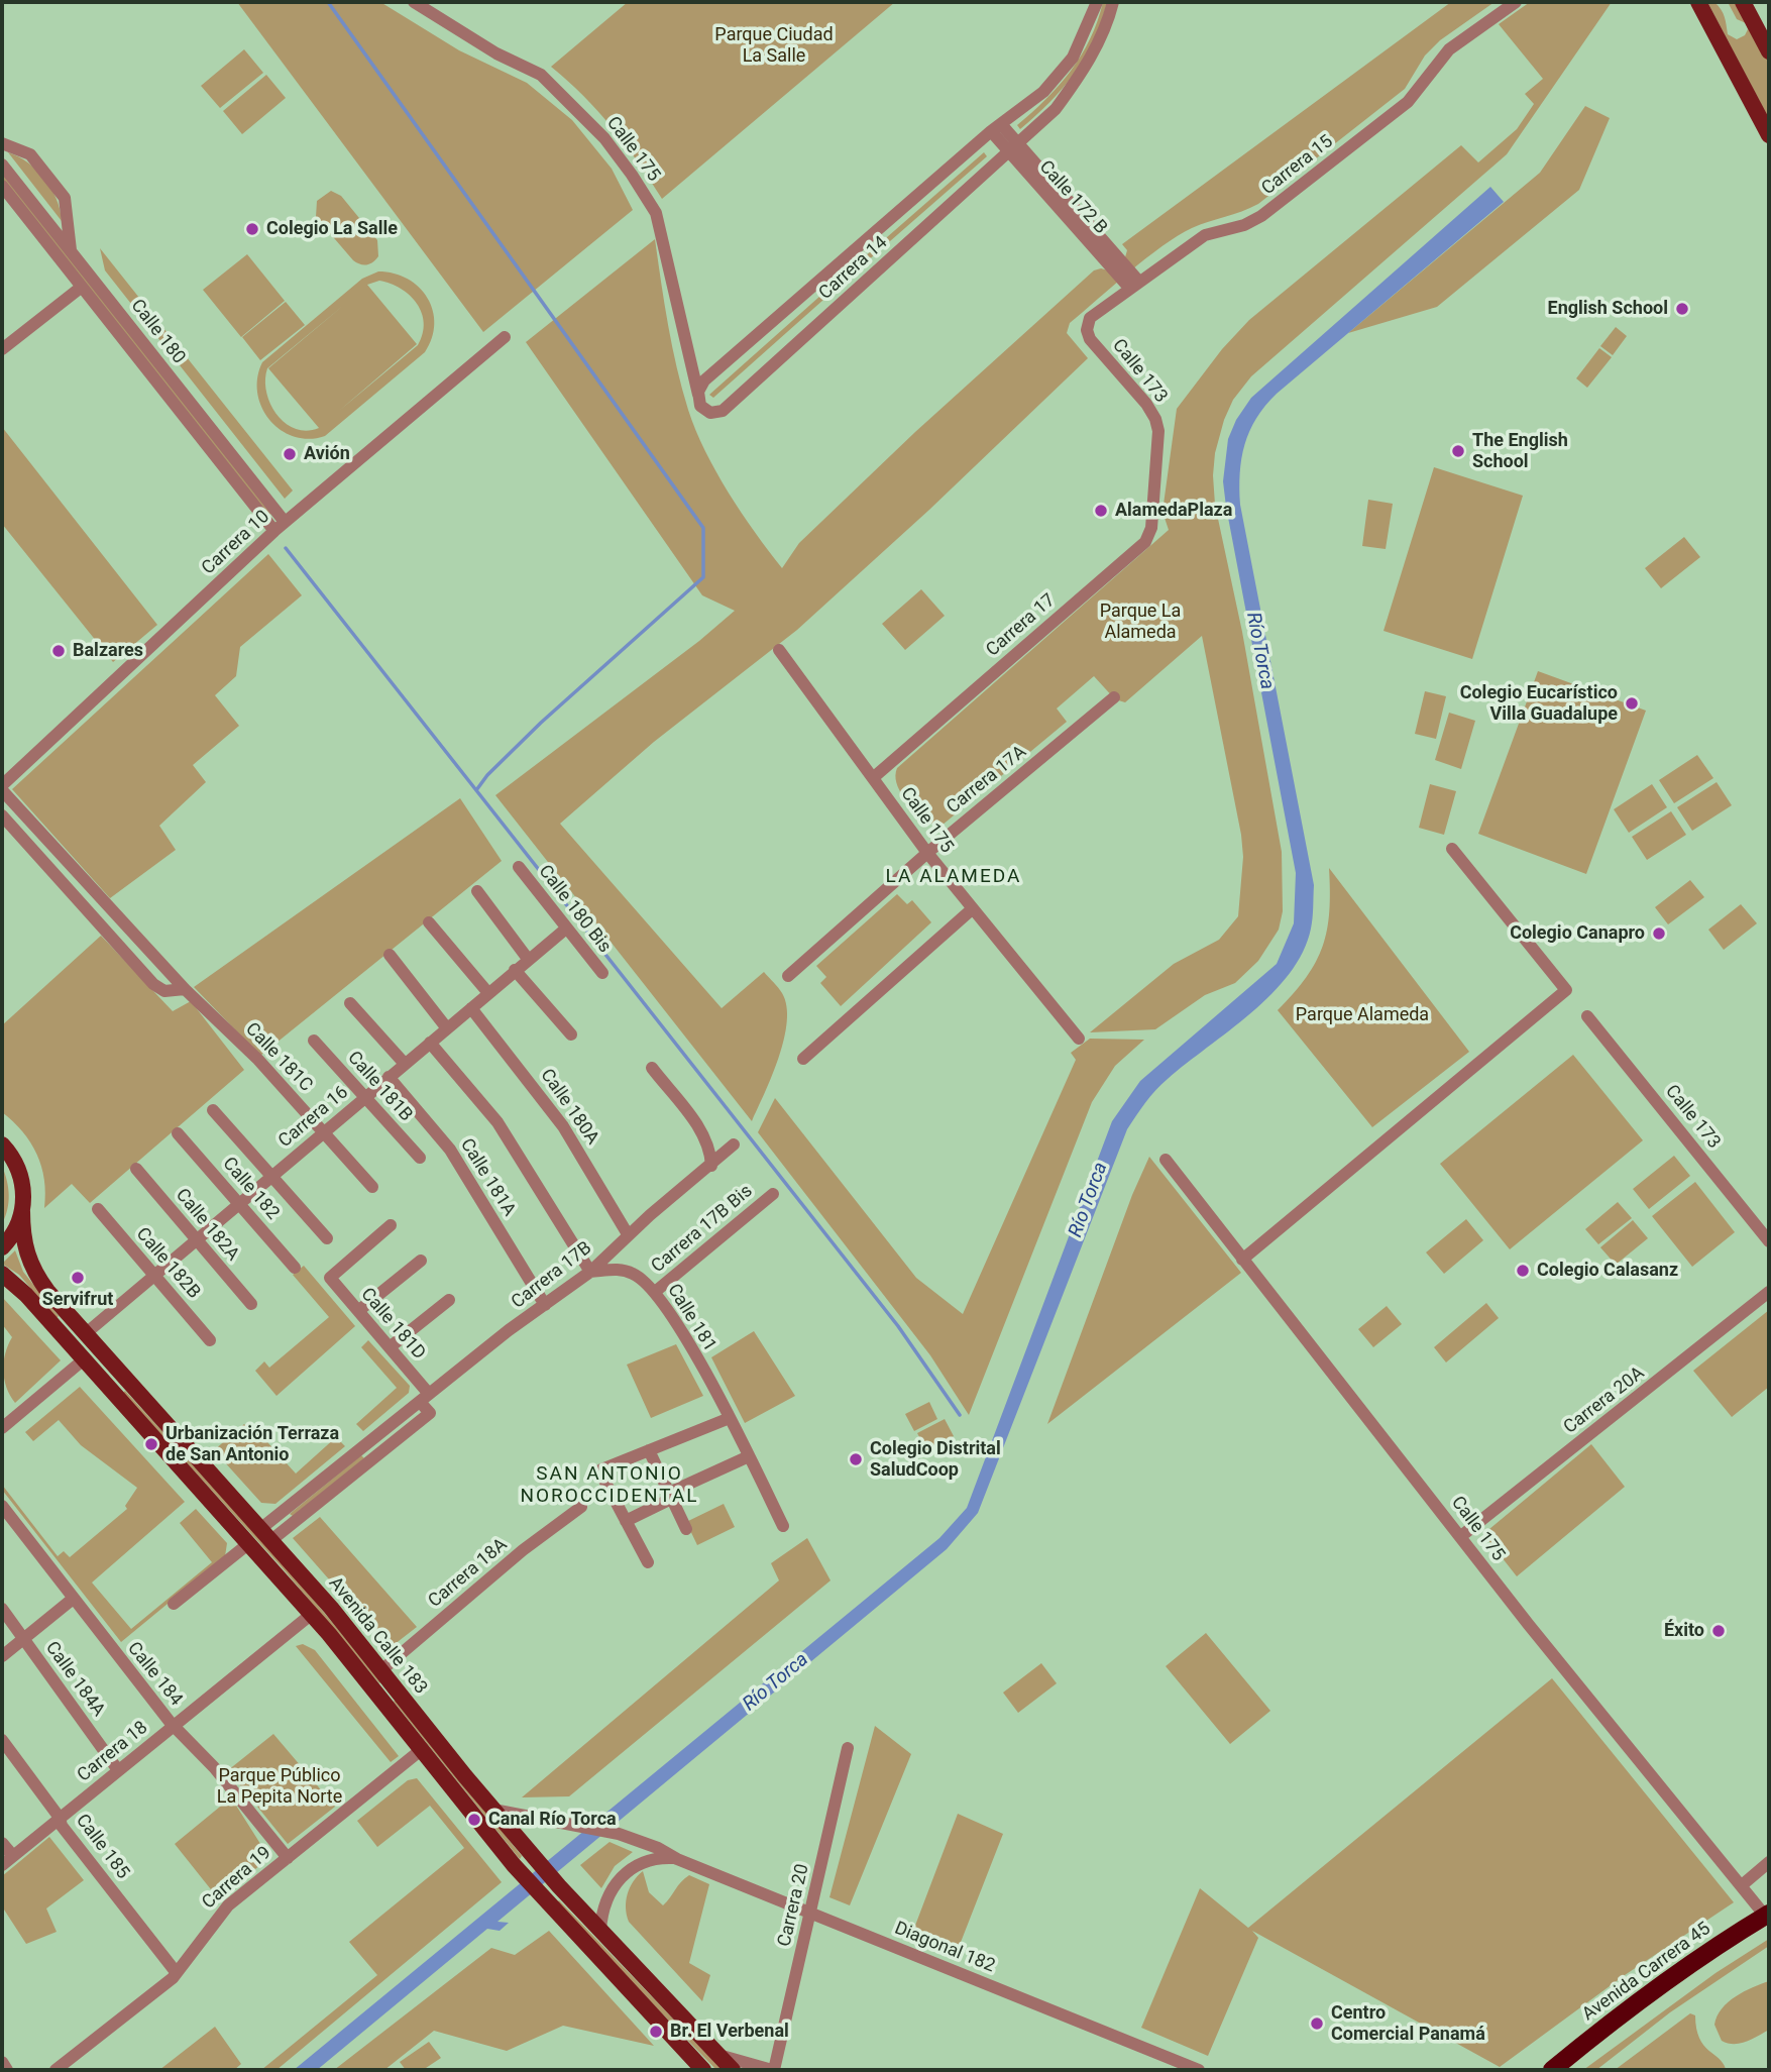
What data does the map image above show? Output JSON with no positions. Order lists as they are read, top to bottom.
{
  "streets": {
    "highway": ["Avenida Carrera 45"],
    "main road": ["Avenida Calle 183"],
    "street": [
      "Calle 175",
      "Carrera 15",
      "Calle 172 B",
      "Carrera 14",
      "Calle 180",
      "Calle 173",
      "Carrera 10",
      "Carrera 17",
      "Carrera 17A",
      "Calle 180 Bis",
      "Calle 181C",
      "Calle 181B",
      "Calle 180A",
      "Carrera 16",
      "Calle 181A",
      "Calle 182",
      "Calle 182A",
      "Carrera 17B Bis",
      "Calle 182B",
      "Carrera 17B",
      "Calle 181",
      "Calle 181D",
      "Carrera 20A",
      "Carrera 18A",
      "Calle 184",
      "Calle 184A",
      "Carrera 18",
      "Calle 185",
      "Carrera 19",
      "Carrera 20",
      "Diagonal 182"
    ]
  },
  "crossings": [
    ["Calle 175", "Carrera 14"],
    ["Calle 175", "Carrera 17"],
    ["Calle 175", "Carrera 17A"],
    ["Calle 175", "Carrera 20A"],
    ["Calle 175", "Avenida Carrera 45"],
    ["Carrera 15", "Calle 172 B"],
    ["Carrera 15", "Calle 173"],
    ["Calle 172 B", "Carrera 14"],
    ["Calle 180", "Carrera 10"],
    ["Calle 173", "Carrera 17"],
    ["Carrera 10", "Calle 181C"],
    ["Calle 180 Bis", "Carrera 16"],
    ["Calle 181C", "Carrera 16"],
    ["Calle 181B", "Carrera 16"],
    ["Calle 180A", "Carrera 16"],
    ["Calle 180A", "Carrera 17B"],
    ["Carrera 16", "Calle 181A"],
    ["Carrera 16", "Calle 182"],
    ["Carrera 16", "Calle 182A"],
    ["Carrera 16", "Calle 182B"],
    ["Carrera 16", "Avenida Calle 183"],
    ["Calle 181A", "Carrera 17B"],
    ["Carrera 17B Bis", "Calle 181"],
    ["Carrera 17B", "Calle 181"],
    ["Carrera 17B", "Calle 181D"],
    ["Carrera 17B", "Avenida Calle 183"],
    ["Carrera 18A", "Avenida Calle 183"],
    ["Avenida Calle 183", "Carrera 18"],
    ["Avenida Calle 183", "Carrera 19"],
    ["Avenida Calle 183", "Diagonal 182"],
    ["Calle 184", "Carrera 18"],
    ["Calle 184", "Carrera 19"],
    ["Calle 184A", "Carrera 18"],
    ["Carrera 18", "Calle 185"],
    ["Calle 185", "Carrera 19"],
    ["Carrera 20", "Diagonal 182"]
  ],
  "districts": ["LA ALAMEDA", "SAN ANTONIO NOROCCIDENTAL"],
  "water": ["Río Torca"],
  "parks": [
    "Parque Ciudad La Salle",
    "Parque La Alameda",
    "Parque Alameda",
    "Parque Público La Pepita Norte"
  ],
  "places": [
    "Colegio La Salle",
    "English School",
    "The English School",
    "Avión",
    "AlamedaPlaza",
    "Balzares",
    "Colegio Eucarístico Villa Guadalupe",
    "Colegio Canapro",
    "Colegio Calasanz",
    "Servifrut",
    "Urbanización Terraza de San Antonio",
    "Colegio Distrital SaludCoop",
    "Éxito",
    "Canal Río Torca",
    "Centro Comercial Panamá",
    "Br. El Verbenal"
  ]
}
